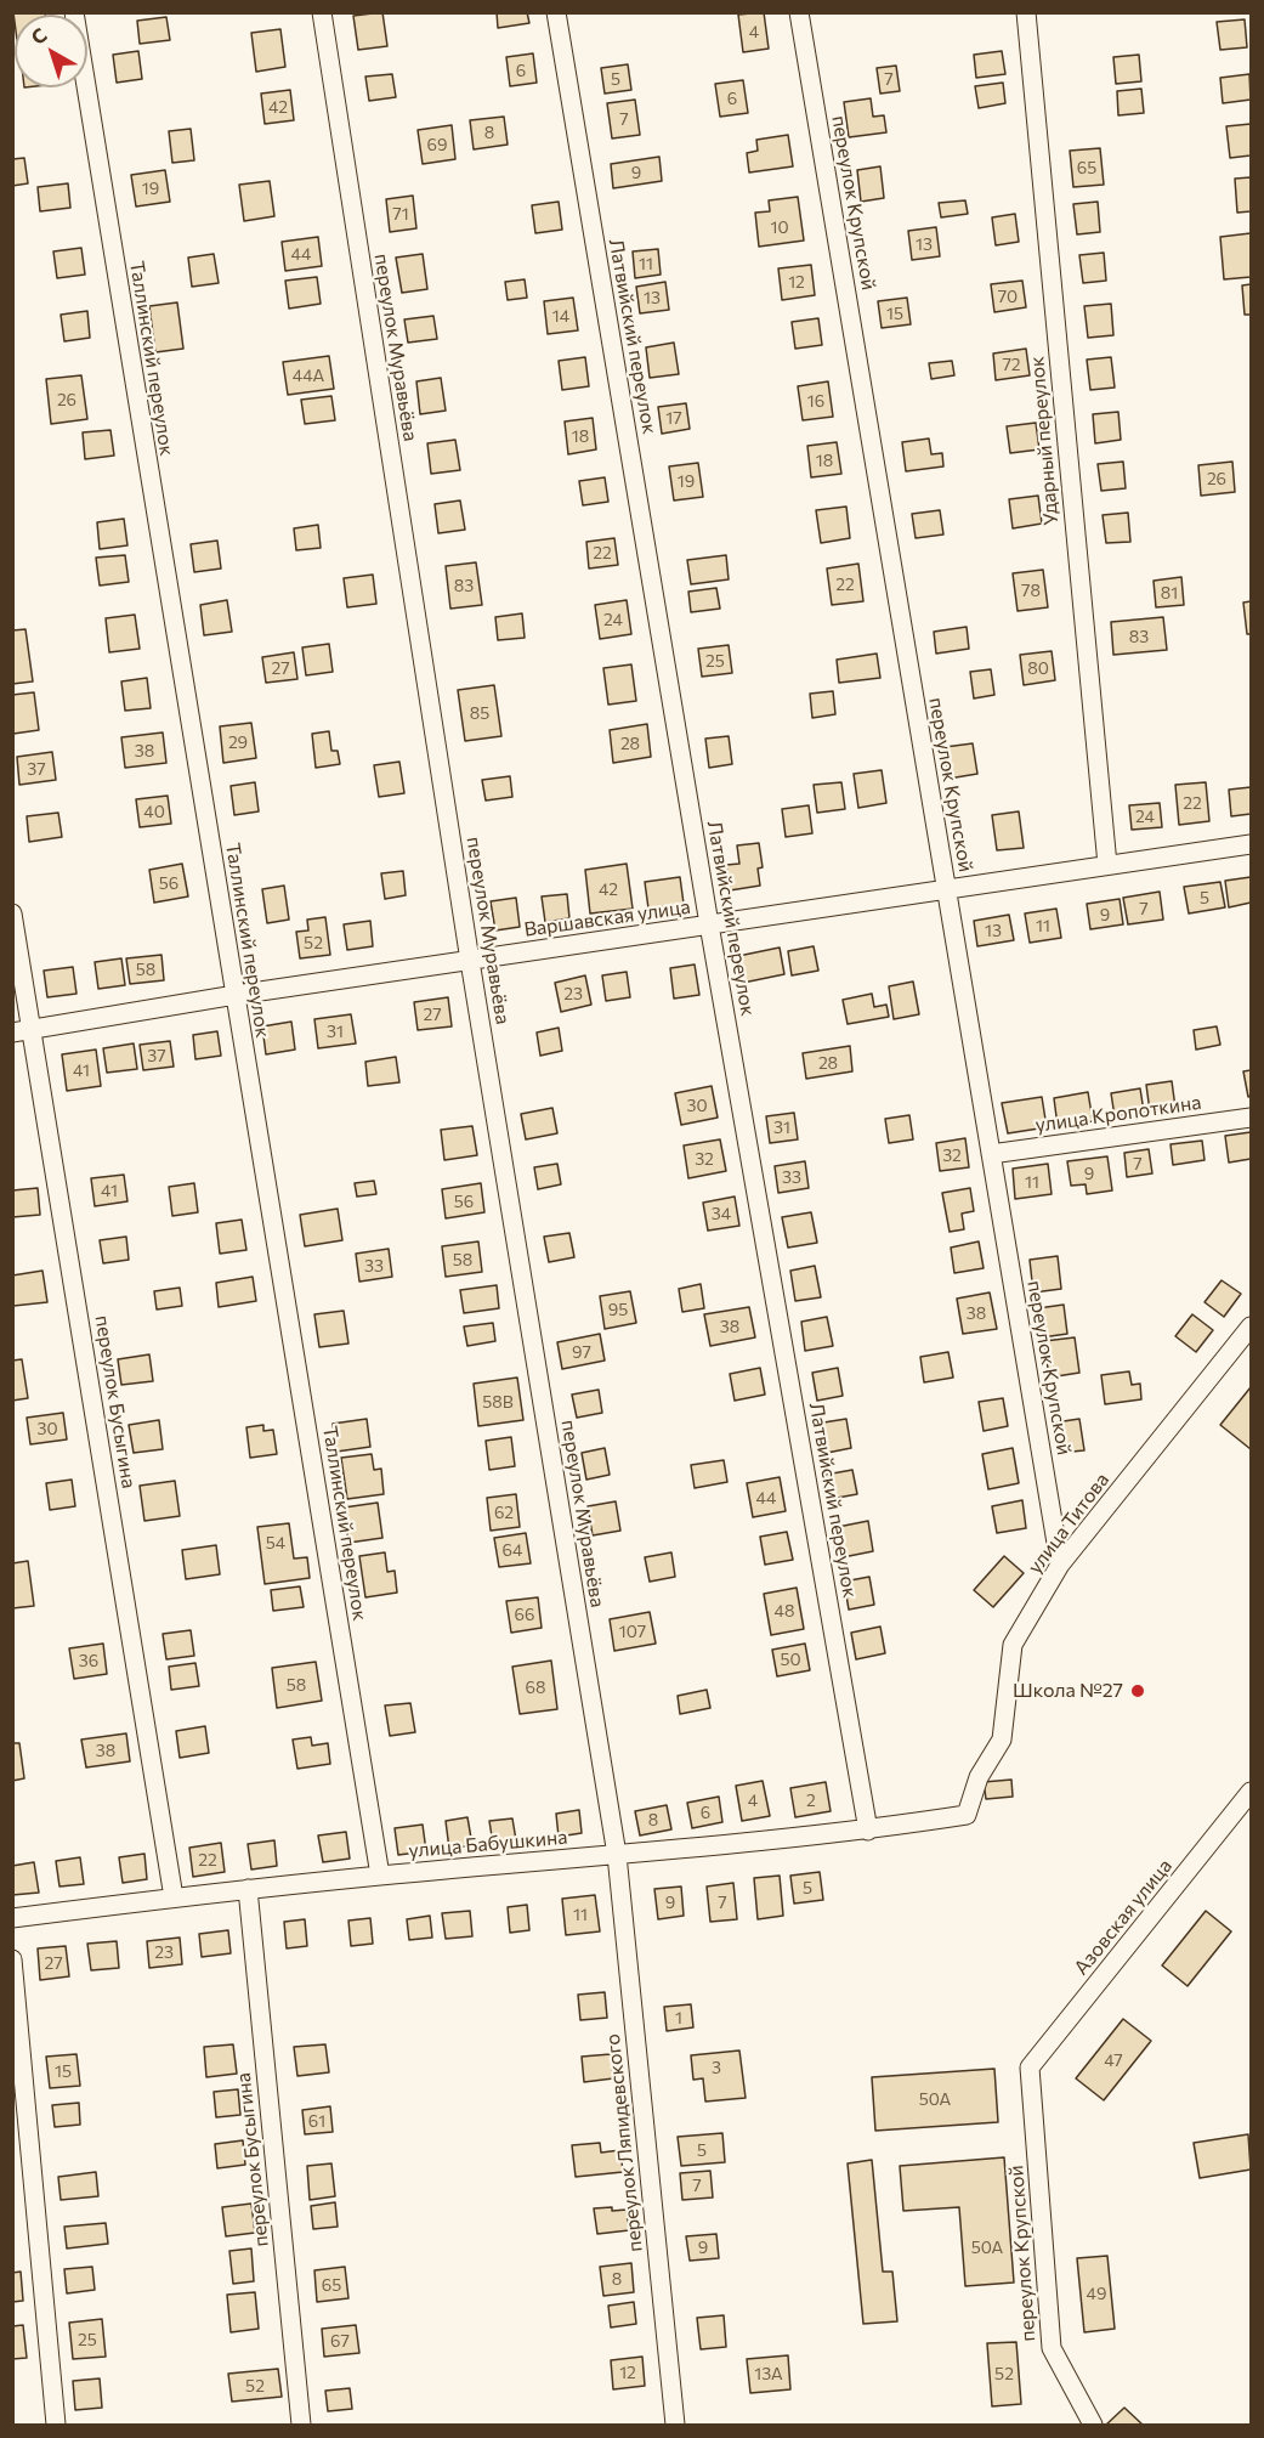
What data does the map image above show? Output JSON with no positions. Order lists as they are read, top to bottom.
{
  "streets": {
    "street": [
      "переулок Крупской",
      "Латвийский переулок",
      "переулок Муравьёва",
      "Таллинский переулок",
      "Ударный переулок",
      "Варшавская улица",
      "улица Кропоткина",
      "переулок Бусыгина",
      "улица Титова",
      "улица Бабушкина",
      "Азовская улица",
      "переулок Ляпидевского"
    ]
  },
  "crossings": [
    ["переулок Крупской", "Варшавская улица"],
    ["переулок Крупской", "улица Кропоткина"],
    ["переулок Крупской", "улица Титова"],
    ["переулок Крупской", "Азовская улица"],
    ["Латвийский переулок", "Варшавская улица"],
    ["Латвийский переулок", "улица Бабушкина"],
    ["переулок Муравьёва", "Варшавская улица"],
    ["переулок Муравьёва", "улица Бабушкина"],
    ["переулок Муравьёва", "переулок Ляпидевского"],
    ["Таллинский переулок", "Варшавская улица"],
    ["Таллинский переулок", "улица Бабушкина"],
    ["Ударный переулок", "Варшавская улица"],
    ["Варшавская улица", "переулок Бусыгина"],
    ["переулок Бусыгина", "улица Бабушкина"],
    ["улица Титова", "улица Бабушкина"],
    ["улица Бабушкина", "переулок Ляпидевского"]
  ],
  "places": ["Школа №27"],
  "house_numbers": [
    "4",
    "6",
    "5",
    "7",
    "6",
    "42",
    "7",
    "8",
    "69",
    "65",
    "9",
    "19",
    "71",
    "10",
    "13",
    "44",
    "11",
    "12",
    "70",
    "13",
    "15",
    "14",
    "72",
    "44А",
    "26",
    "16",
    "17",
    "18",
    "18",
    "26",
    "19",
    "22",
    "22",
    "83",
    "78",
    "81",
    "24",
    "83",
    "25",
    "27",
    "80",
    "85",
    "29",
    "28",
    "38",
    "37",
    "22",
    "40",
    "24",
    "56",
    "42",
    "5",
    "7",
    "9",
    "11",
    "13",
    "52",
    "58",
    "23",
    "27",
    "31",
    "37",
    "28",
    "41",
    "30",
    "31",
    "32",
    "32",
    "7",
    "9",
    "33",
    "11",
    "41",
    "56",
    "34",
    "58",
    "33",
    "95",
    "38",
    "38",
    "97",
    "58В",
    "30",
    "44",
    "62",
    "54",
    "64",
    "48",
    "66",
    "107",
    "50",
    "36",
    "58",
    "68",
    "38",
    "4",
    "2",
    "6",
    "8",
    "22",
    "5",
    "9",
    "7",
    "11",
    "23",
    "27",
    "1",
    "47",
    "3",
    "15",
    "50А",
    "61",
    "5",
    "7",
    "9",
    "50А",
    "8",
    "65",
    "49",
    "25",
    "67",
    "12",
    "13А",
    "52",
    "52"
  ],
  "north": "top left"
}
